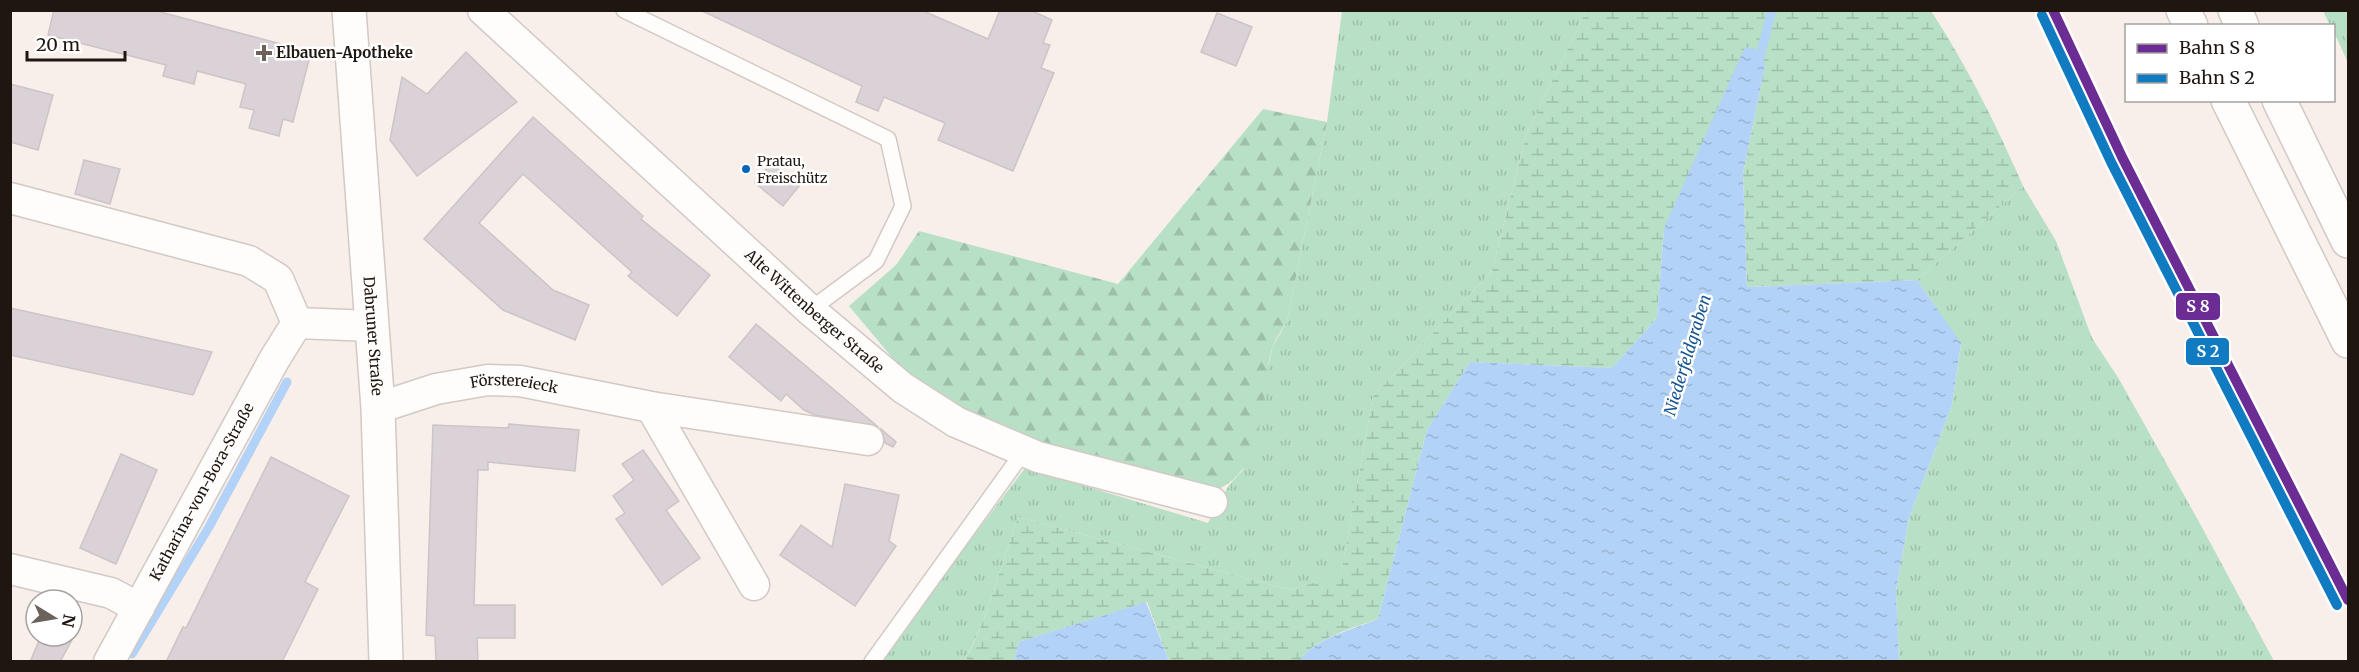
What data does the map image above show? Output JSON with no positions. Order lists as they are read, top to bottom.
{
  "streets": {
    "street": [
      "Alte Wittenberger Straße",
      "Dabruner Straße",
      "Förstereieck",
      "Katharina-von-Bora-Straße"
    ]
  },
  "crossings": [
    ["Dabruner Straße", "Förstereieck"]
  ],
  "water": ["Niederfeldgraben"],
  "places": {
    "health": ["Elbauen-Apotheke"],
    "other": ["Pratau, Freischütz"]
  },
  "legend": ["Bahn S 8", "Bahn S 2"],
  "scale_bar": "20 m",
  "north": "right"
}
